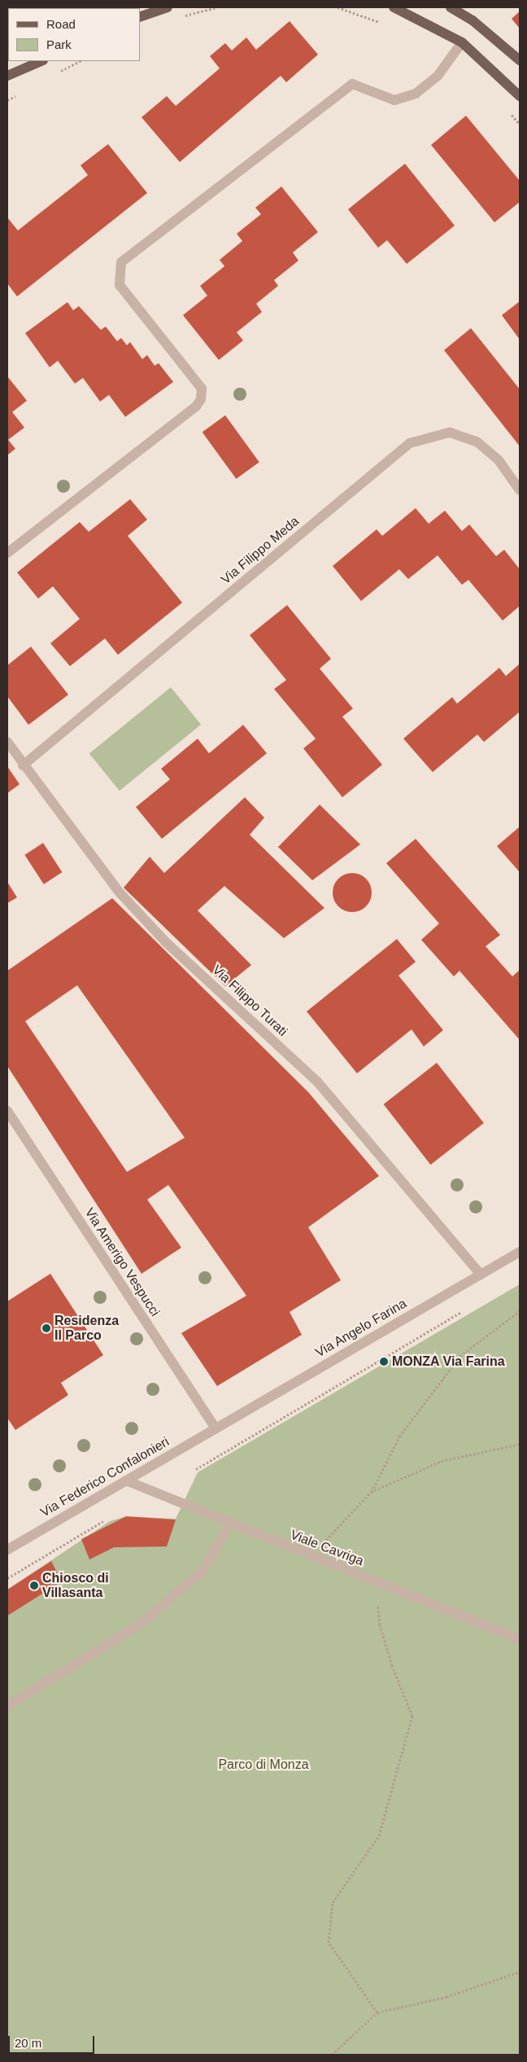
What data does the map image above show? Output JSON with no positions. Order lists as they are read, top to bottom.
{
  "streets": {
    "street": [
      "Via Filippo Meda",
      "Via Filippo Turati",
      "Via Amerigo Vespucci",
      "Via Angelo Farina",
      "Via Federico Confalonieri",
      "Viale Cavriga"
    ]
  },
  "crossings": [
    ["Via Filippo Meda", "Via Filippo Turati"],
    ["Via Filippo Turati", "Via Angelo Farina"],
    ["Via Amerigo Vespucci", "Via Angelo Farina"],
    ["Via Amerigo Vespucci", "Via Federico Confalonieri"],
    ["Via Angelo Farina", "Via Federico Confalonieri"],
    ["Via Federico Confalonieri", "Viale Cavriga"]
  ],
  "parks": ["Parco di Monza"],
  "places": ["Residenza Il Parco", "MONZA Via Farina", "Chiosco di Villasanta"],
  "legend": ["Road", "Park"],
  "scale_bar": "20 m"
}
